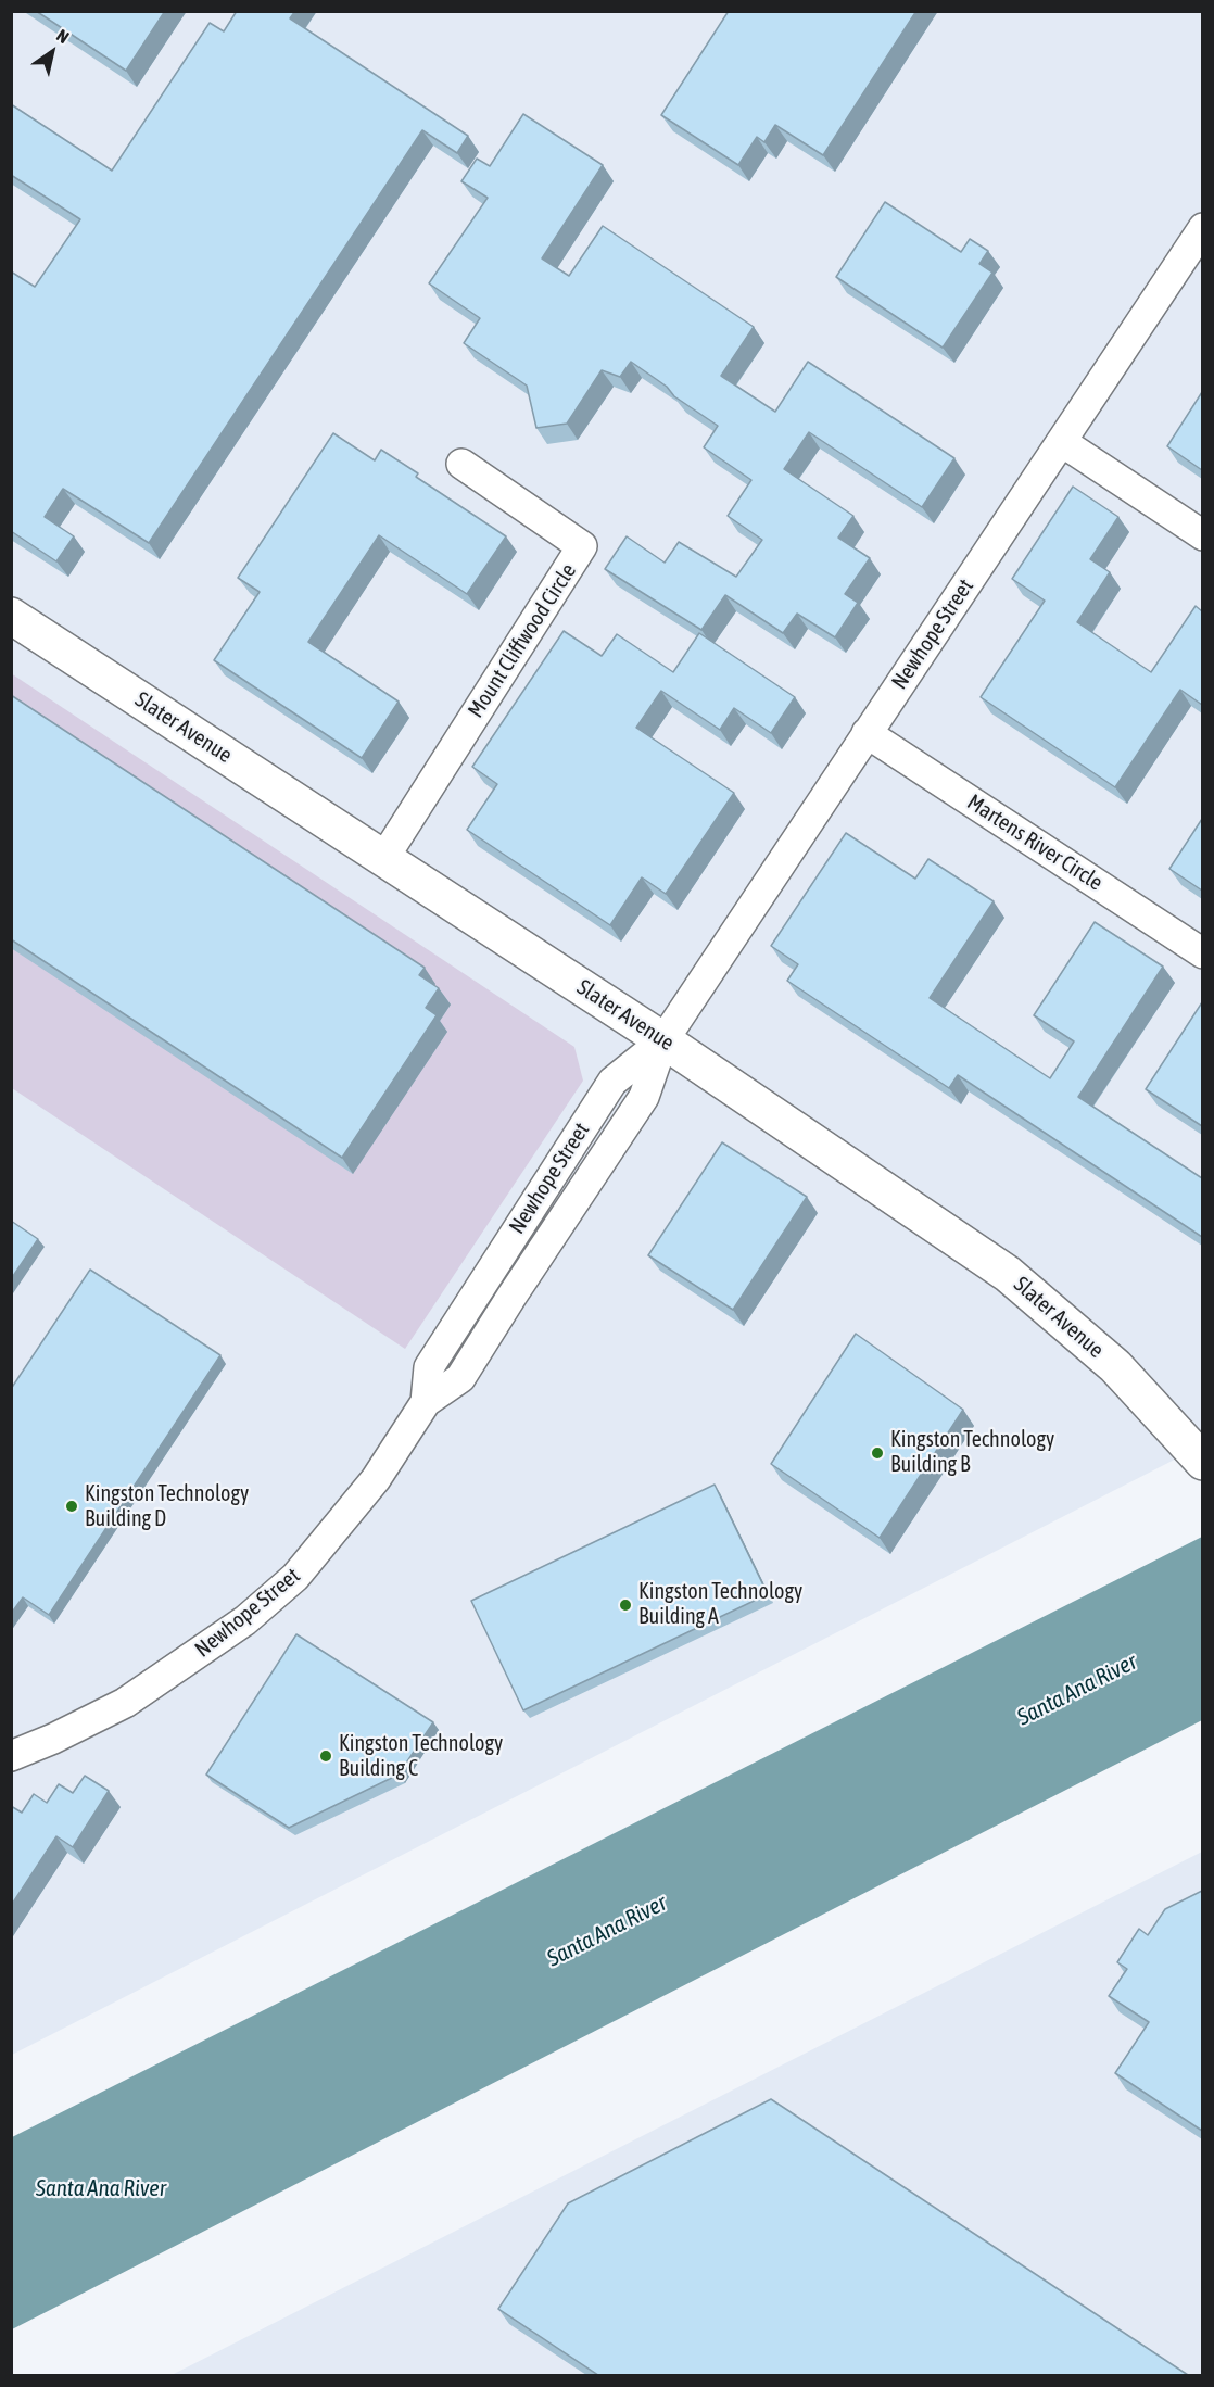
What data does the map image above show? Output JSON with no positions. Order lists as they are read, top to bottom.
{
  "streets": {
    "main road": ["Slater Avenue"],
    "street": ["Newhope Street", "Mount Cliffwood Circle", "Martens River Circle"]
  },
  "crossings": [
    ["Newhope Street", "Slater Avenue"],
    ["Newhope Street", "Martens River Circle"],
    ["Mount Cliffwood Circle", "Slater Avenue"]
  ],
  "water": ["Santa Ana River"],
  "places": [
    "Kingston Technology Building B",
    "Kingston Technology Building D",
    "Kingston Technology Building A",
    "Kingston Technology Building C"
  ],
  "north": "top right"
}
